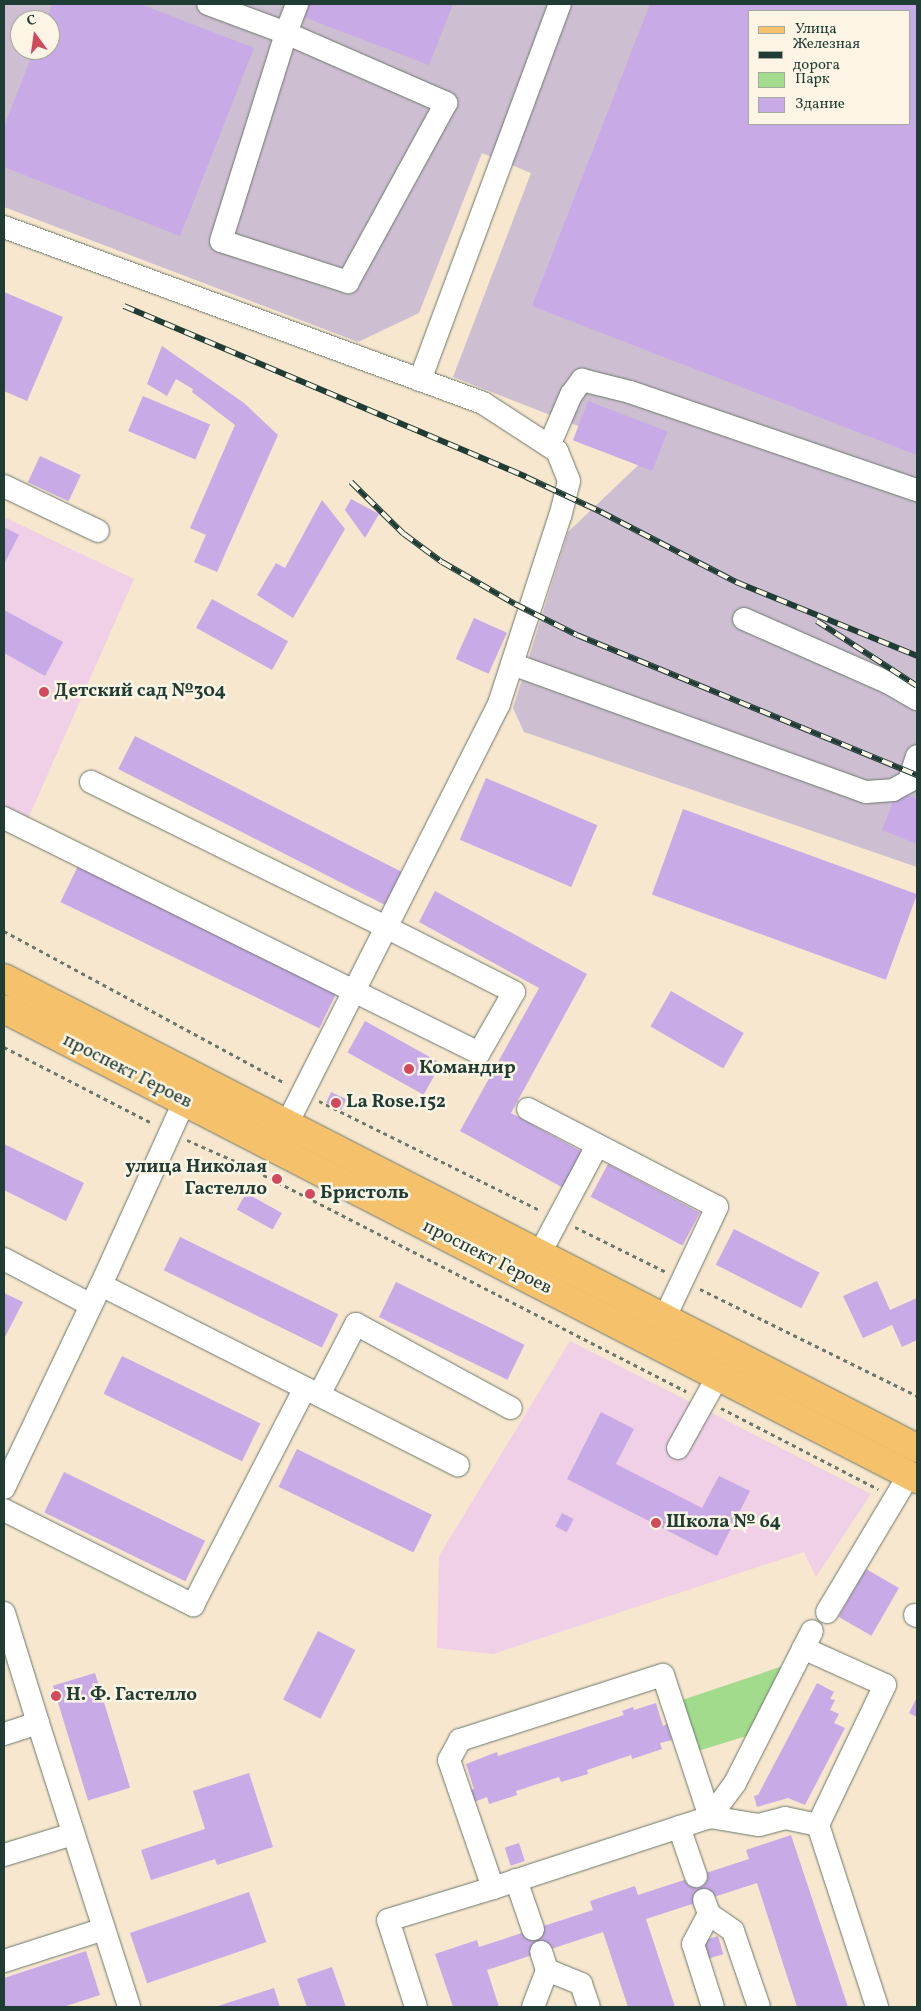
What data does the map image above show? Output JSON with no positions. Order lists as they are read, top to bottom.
{
  "streets": {
    "main road": ["проспект Героев"]
  },
  "places": [
    "Детский сад №304",
    "Командир",
    "La Rose.152",
    "улица Николая Гастелло",
    "Бристоль",
    "Школа № 64",
    "Н. Ф. Гастелло"
  ],
  "legend": [
    "Улица",
    "Железная дорога",
    "Парк",
    "Здание"
  ],
  "north": "top"
}
